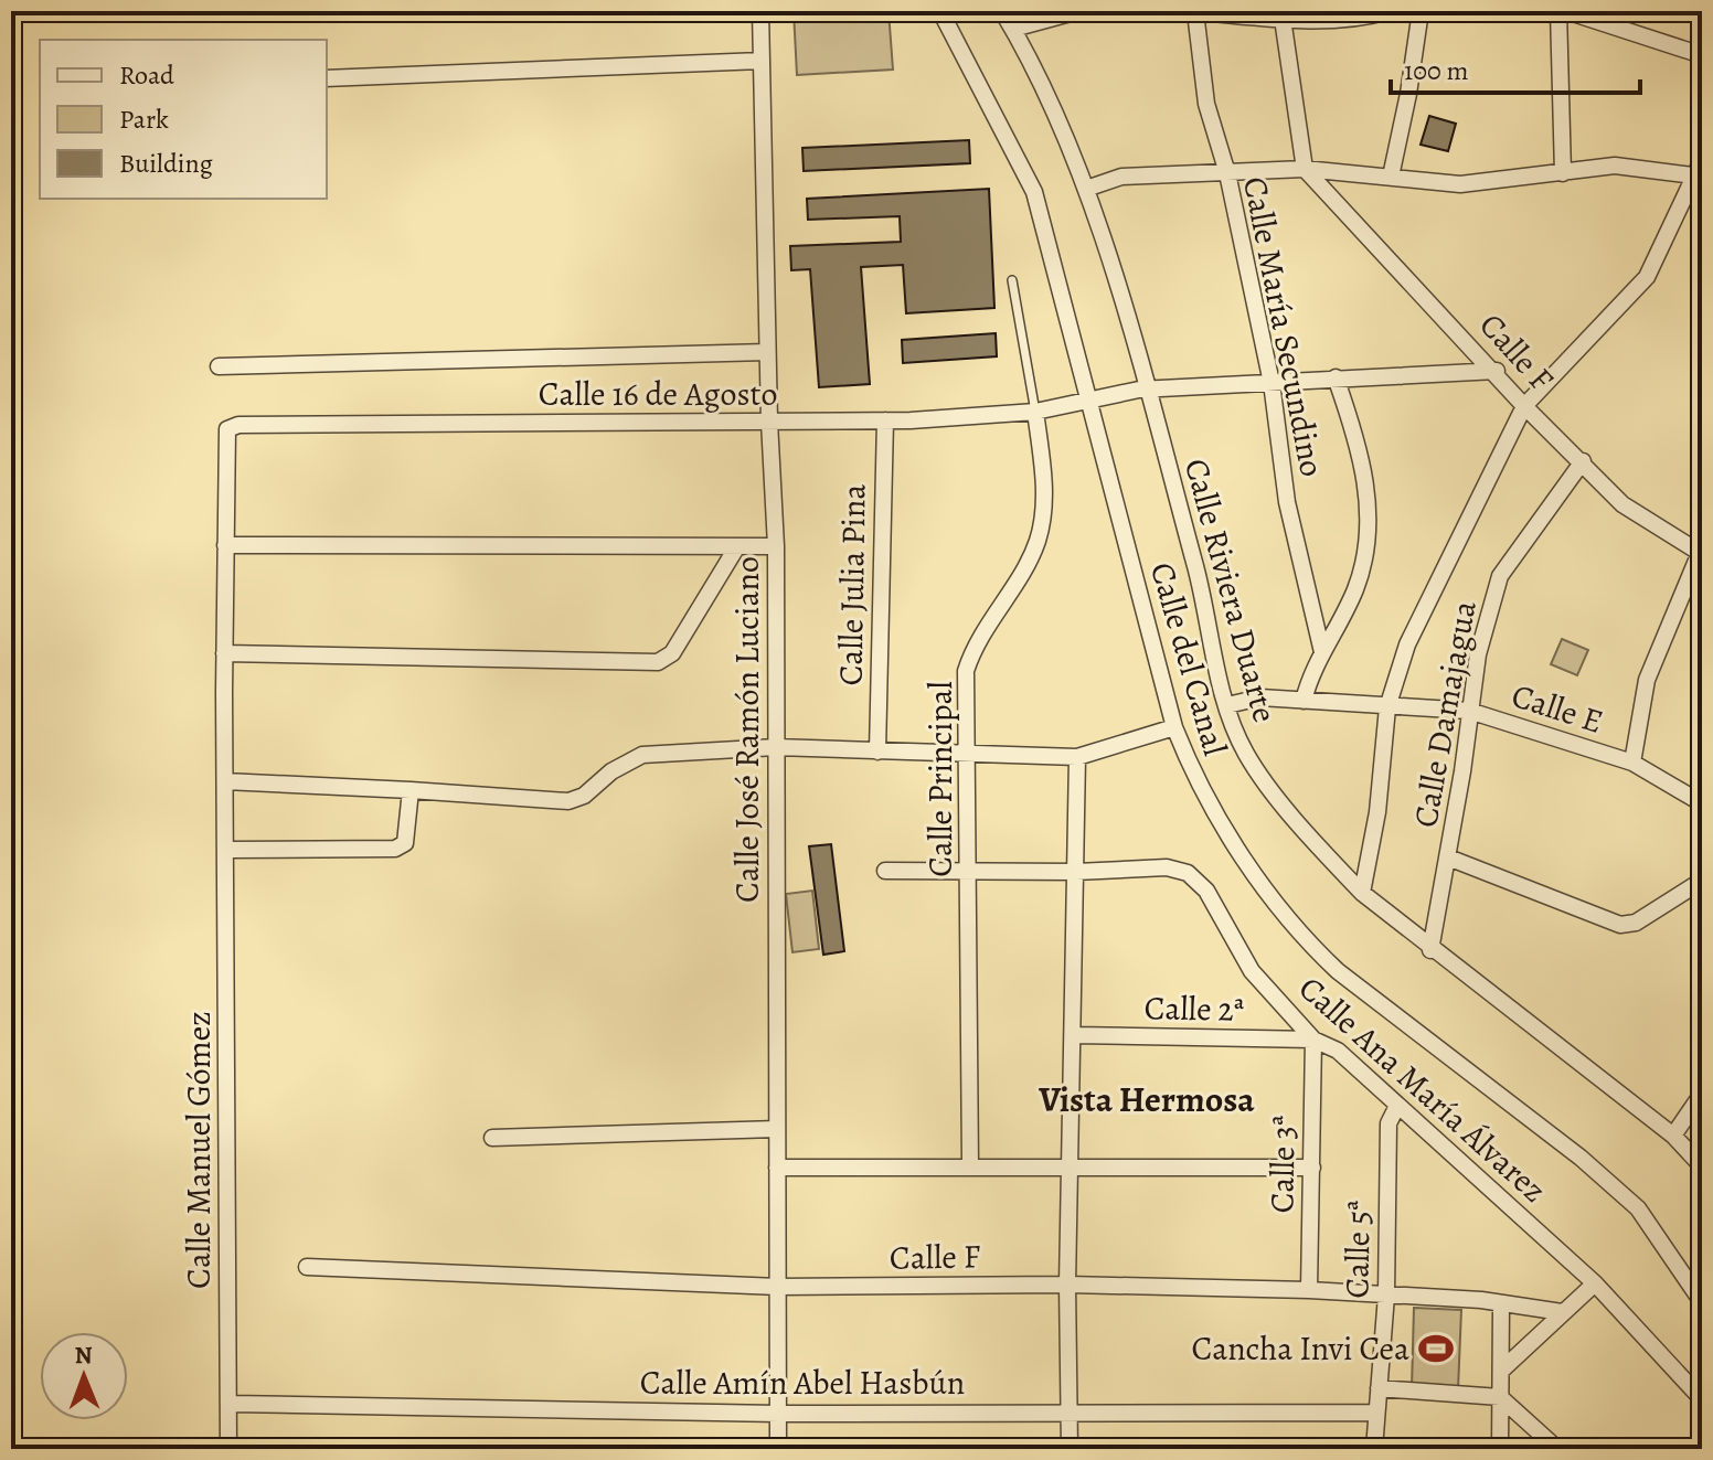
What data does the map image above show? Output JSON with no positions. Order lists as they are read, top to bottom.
{
  "streets": {
    "street": [
      "Calle María Secundino",
      "Calle F",
      "Calle 16 de Agosto",
      "Calle Julia Pina",
      "Calle Riviera Duarte",
      "Calle del Canal",
      "Calle E",
      "Calle Damajagua",
      "Calle José Ramón Luciano",
      "Calle Principal",
      "Calle 2ª",
      "Calle Ana María Álvarez",
      "Calle Manuel Gómez",
      "Calle 3ª",
      "Calle 5ª",
      "Calle Amín Abel Hasbún"
    ]
  },
  "crossings": [
    ["Calle María Secundino", "Calle 16 de Agosto"],
    ["Calle F", "Calle 16 de Agosto"],
    ["Calle F", "Calle Damajagua"],
    ["Calle F", "Calle José Ramón Luciano"],
    ["Calle F", "Calle 3ª"],
    ["Calle F", "Calle 5ª"],
    ["Calle 16 de Agosto", "Calle Julia Pina"],
    ["Calle 16 de Agosto", "Calle Riviera Duarte"],
    ["Calle 16 de Agosto", "Calle del Canal"],
    ["Calle 16 de Agosto", "Calle José Ramón Luciano"],
    ["Calle 16 de Agosto", "Calle Principal"],
    ["Calle 16 de Agosto", "Calle Manuel Gómez"],
    ["Calle Riviera Duarte", "Calle E"],
    ["Calle Riviera Duarte", "Calle Damajagua"],
    ["Calle E", "Calle Damajagua"],
    ["Calle José Ramón Luciano", "Calle Amín Abel Hasbún"],
    ["Calle Principal", "Calle Ana María Álvarez"],
    ["Calle 2ª", "Calle Ana María Álvarez"],
    ["Calle 2ª", "Calle 3ª"],
    ["Calle Ana María Álvarez", "Calle 3ª"],
    ["Calle Ana María Álvarez", "Calle 5ª"],
    ["Calle Manuel Gómez", "Calle Amín Abel Hasbún"],
    ["Calle 5ª", "Calle Amín Abel Hasbún"]
  ],
  "districts": ["Vista Hermosa"],
  "places": {
    "sports": ["Cancha Invi Cea"]
  },
  "legend": ["Road", "Park", "Building"],
  "scale_bar": "100 m",
  "north": "top"
}
